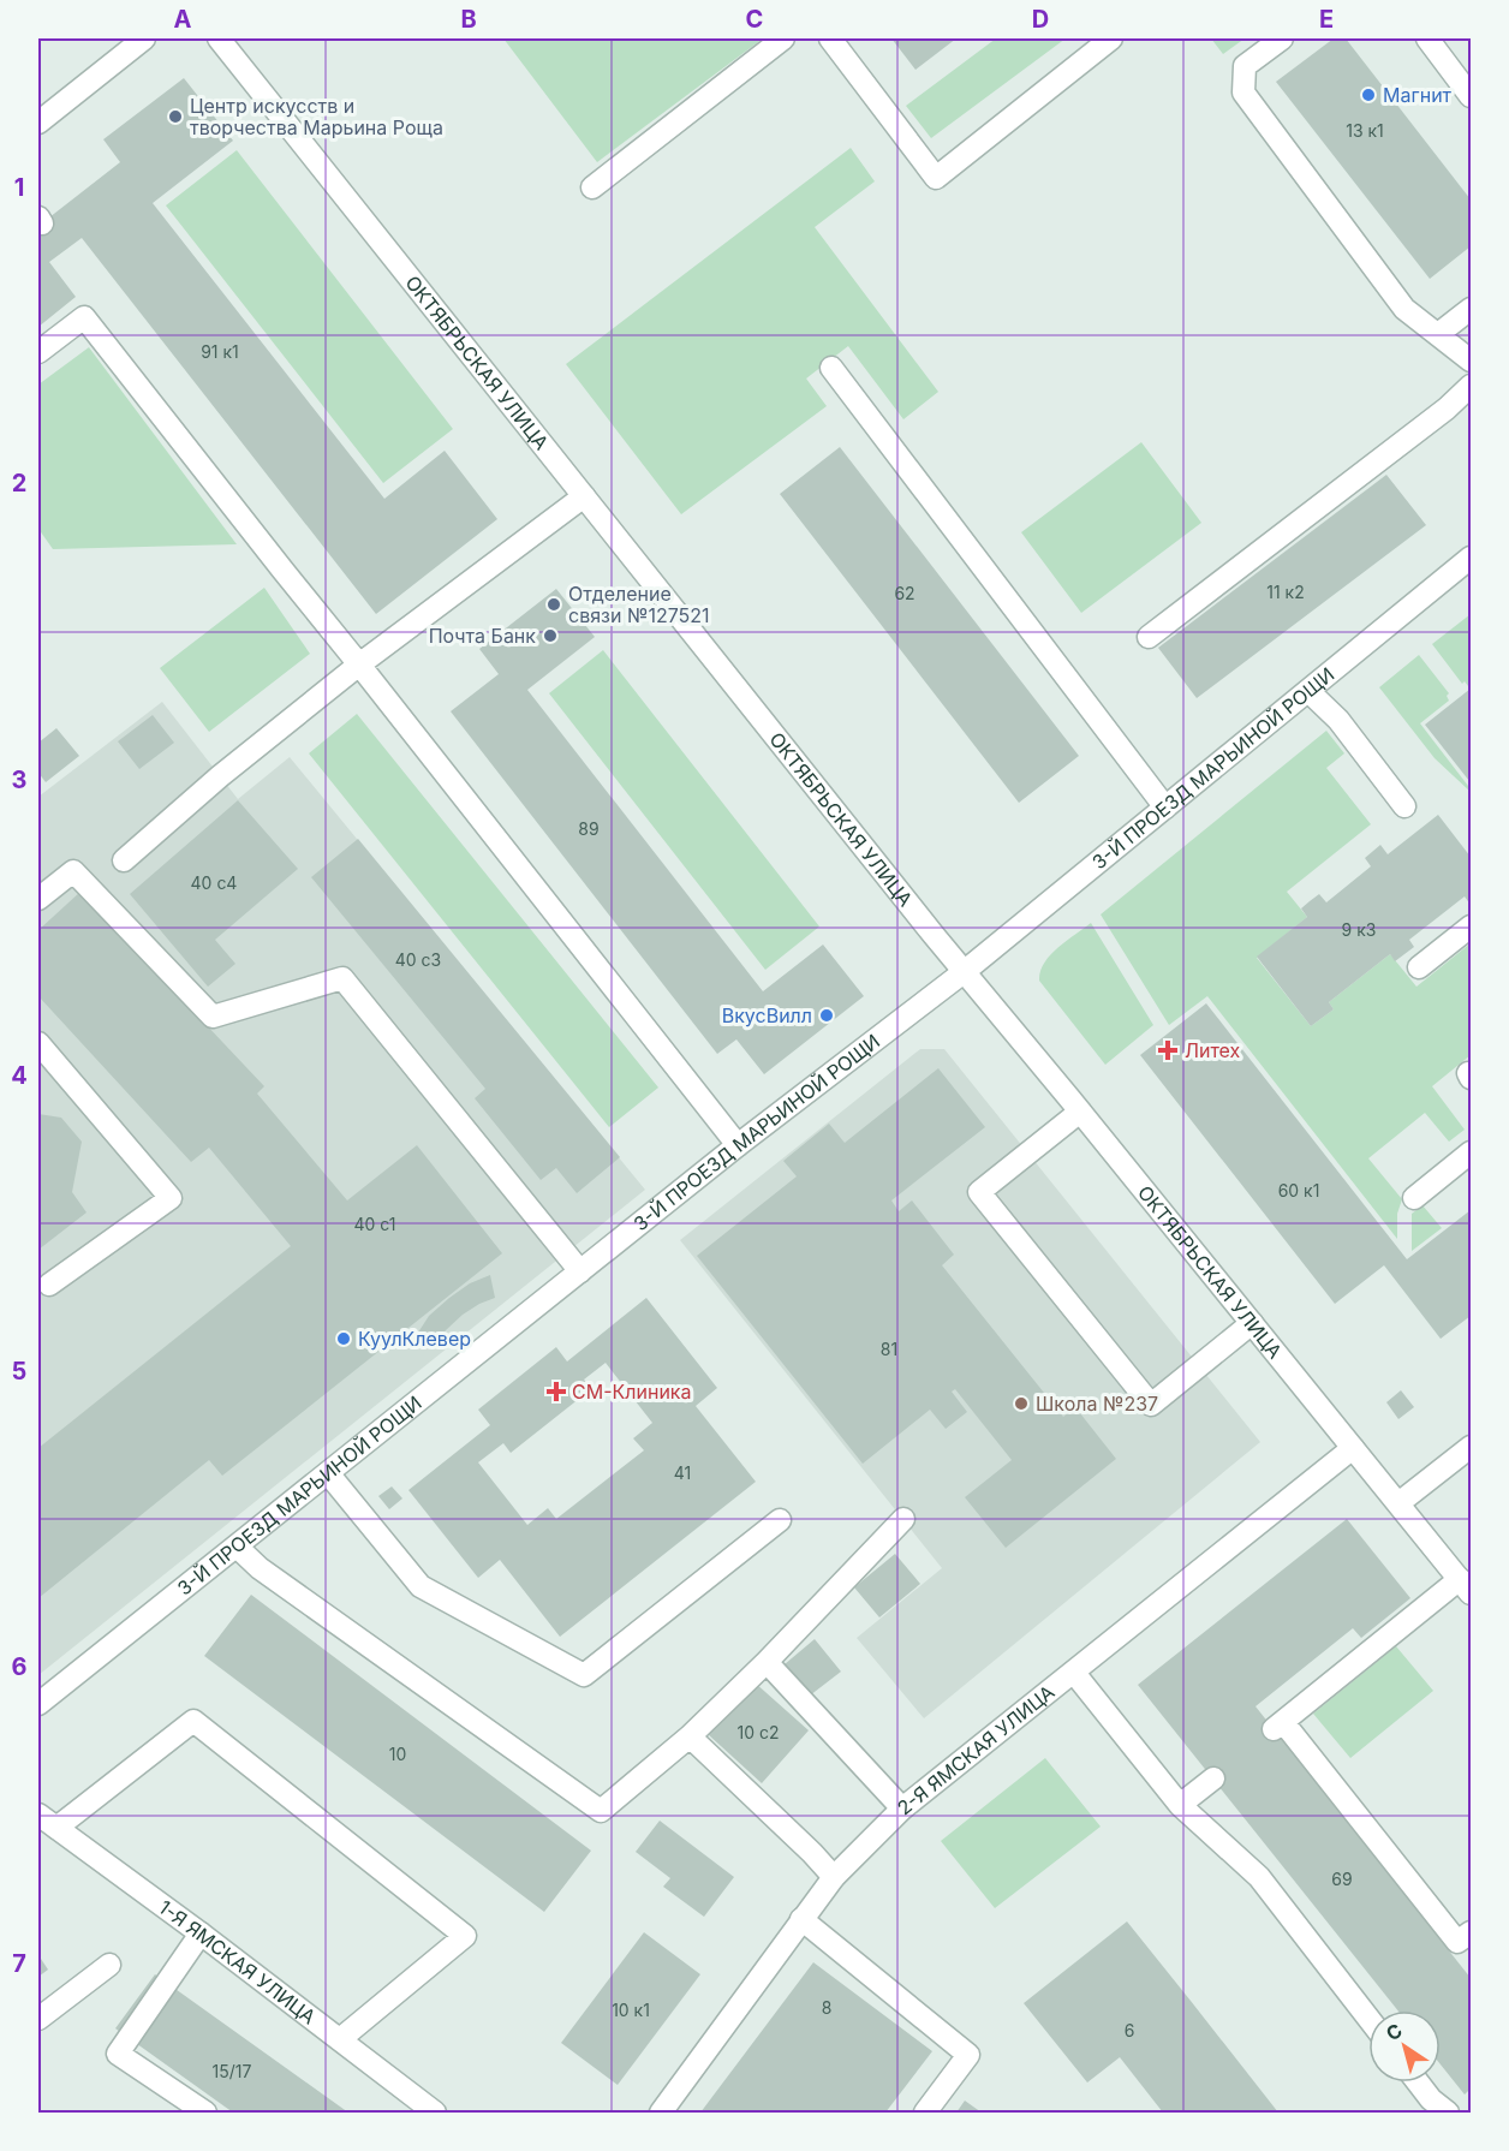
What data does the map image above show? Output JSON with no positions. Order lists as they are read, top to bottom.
{
  "streets": {
    "street": [
      "ОКТЯБРЬСКАЯ УЛИЦА",
      "3-Й ПРОЕЗД МАРЬИНОЙ РОЩИ",
      "2-Я ЯМСКАЯ УЛИЦА",
      "1-Я ЯМСКАЯ УЛИЦА"
    ]
  },
  "crossings": [
    ["ОКТЯБРЬСКАЯ УЛИЦА", "3-Й ПРОЕЗД МАРЬИНОЙ РОЩИ"],
    ["ОКТЯБРЬСКАЯ УЛИЦА", "2-Я ЯМСКАЯ УЛИЦА"]
  ],
  "places": {
    "other": [
      "Магнит",
      "Центр искусств и творчества Марьина Роща",
      "Отделение связи №127521",
      "Почта Банк",
      "ВкусВилл",
      "КуулКлевер",
      "Школа №237"
    ],
    "health": ["Литех", "СМ-Клиника"]
  },
  "house_numbers": [
    "13 к1",
    "91 к1",
    "11 к2",
    "62",
    "89",
    "40 с4",
    "9 к3",
    "40 с3",
    "60 к1",
    "40 с1",
    "81",
    "41",
    "10 с2",
    "10",
    "69",
    "8",
    "10 к1",
    "6",
    "15/17"
  ],
  "north": "top left",
  "grid": {
    "columns": [
      "A",
      "B",
      "C",
      "D",
      "E"
    ],
    "rows": [
      "1",
      "2",
      "3",
      "4",
      "5",
      "6",
      "7"
    ]
  }
}
